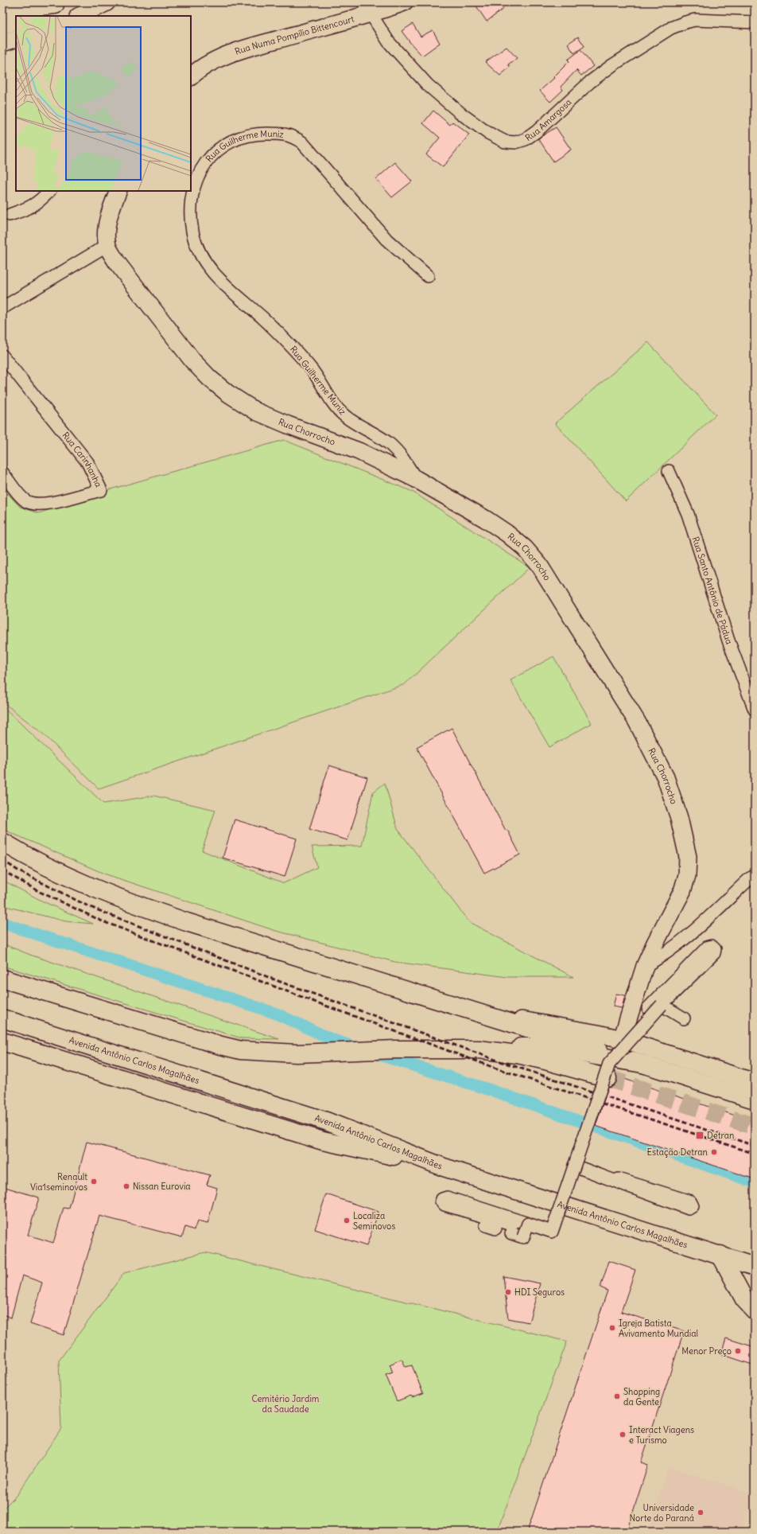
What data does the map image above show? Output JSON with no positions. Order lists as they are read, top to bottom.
{
  "streets": {
    "main road": ["Avenida Antônio Carlos Magalhães"],
    "street": [
      "Rua Numa Pompílio Bittencourt",
      "Rua Amargosa",
      "Rua Guilherme Muniz",
      "Rua Chorrocho",
      "Rua Carinhanha",
      "Rua Santo Antônio de Pádua"
    ]
  },
  "crossings": [
    ["Rua Numa Pompílio Bittencourt", "Rua Amargosa"],
    ["Rua Guilherme Muniz", "Rua Chorrocho"]
  ],
  "parks": ["Cemitério Jardim da Saudade"],
  "places": {
    "transit": ["Detran"],
    "other": [
      "Estação Detran",
      "Renault Via1seminovos",
      "Nissan Eurovia",
      "Localiza Seminovos",
      "HDI Seguros",
      "Igreja Batista Avivamento Mundial",
      "Menor Preço",
      "Shopping da Gente",
      "Interact Viagens e Turismo",
      "Universidade Norte do Paraná"
    ]
  }
}
